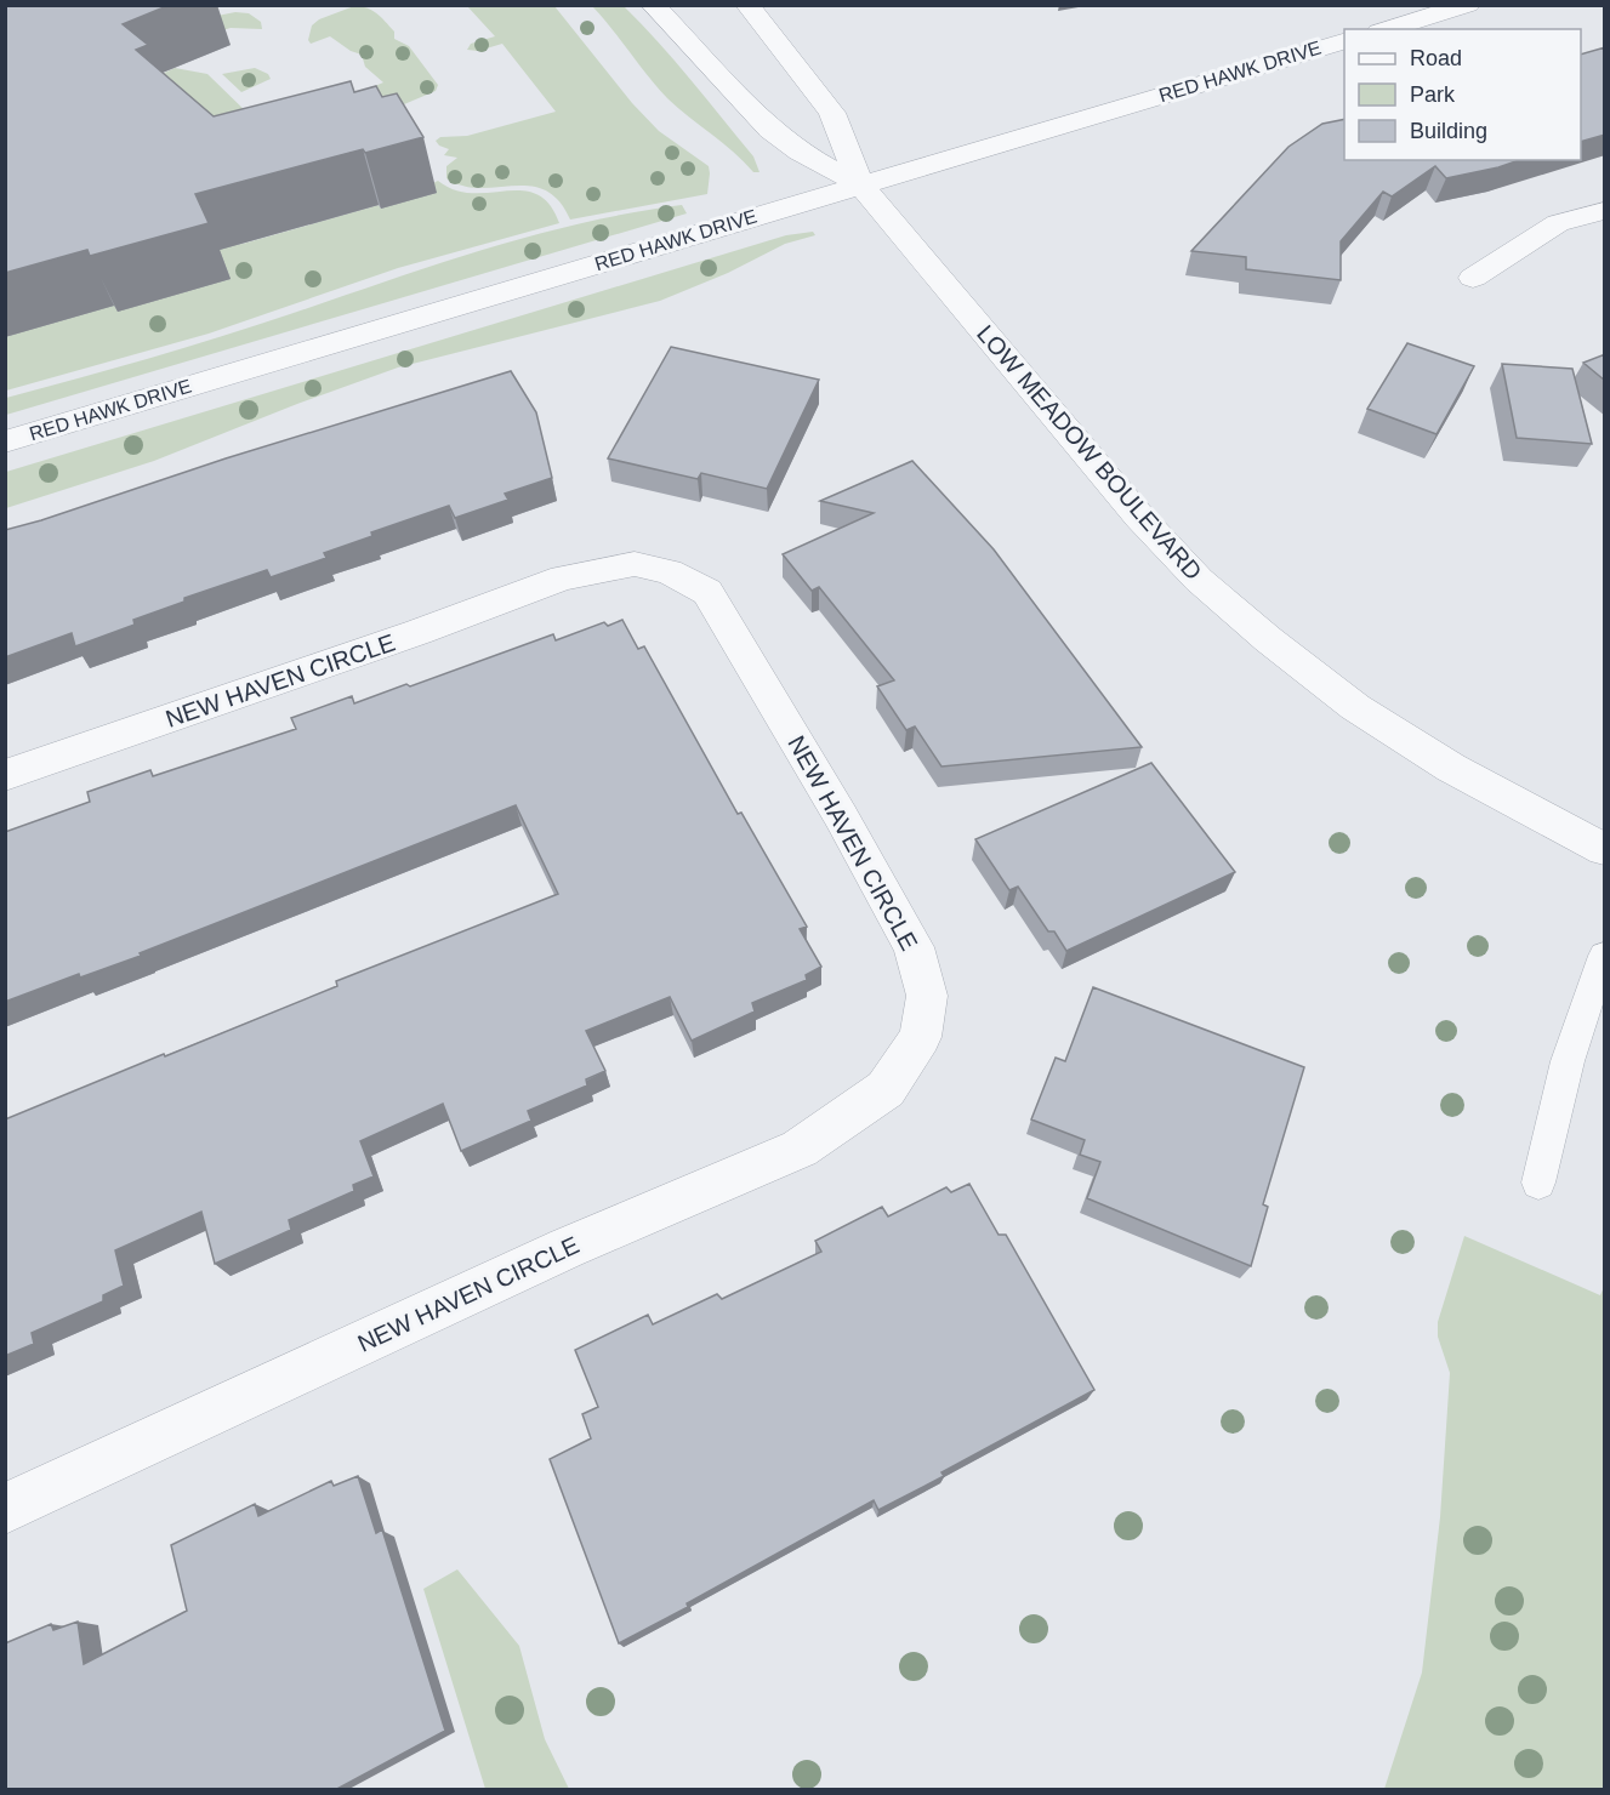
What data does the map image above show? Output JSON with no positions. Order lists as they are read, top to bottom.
{
  "streets": {
    "street": ["RED HAWK DRIVE", "LOW MEADOW BOULEVARD", "NEW HAVEN CIRCLE"]
  },
  "crossings": [
    ["RED HAWK DRIVE", "LOW MEADOW BOULEVARD"]
  ],
  "legend": ["Road", "Park", "Building"]
}
